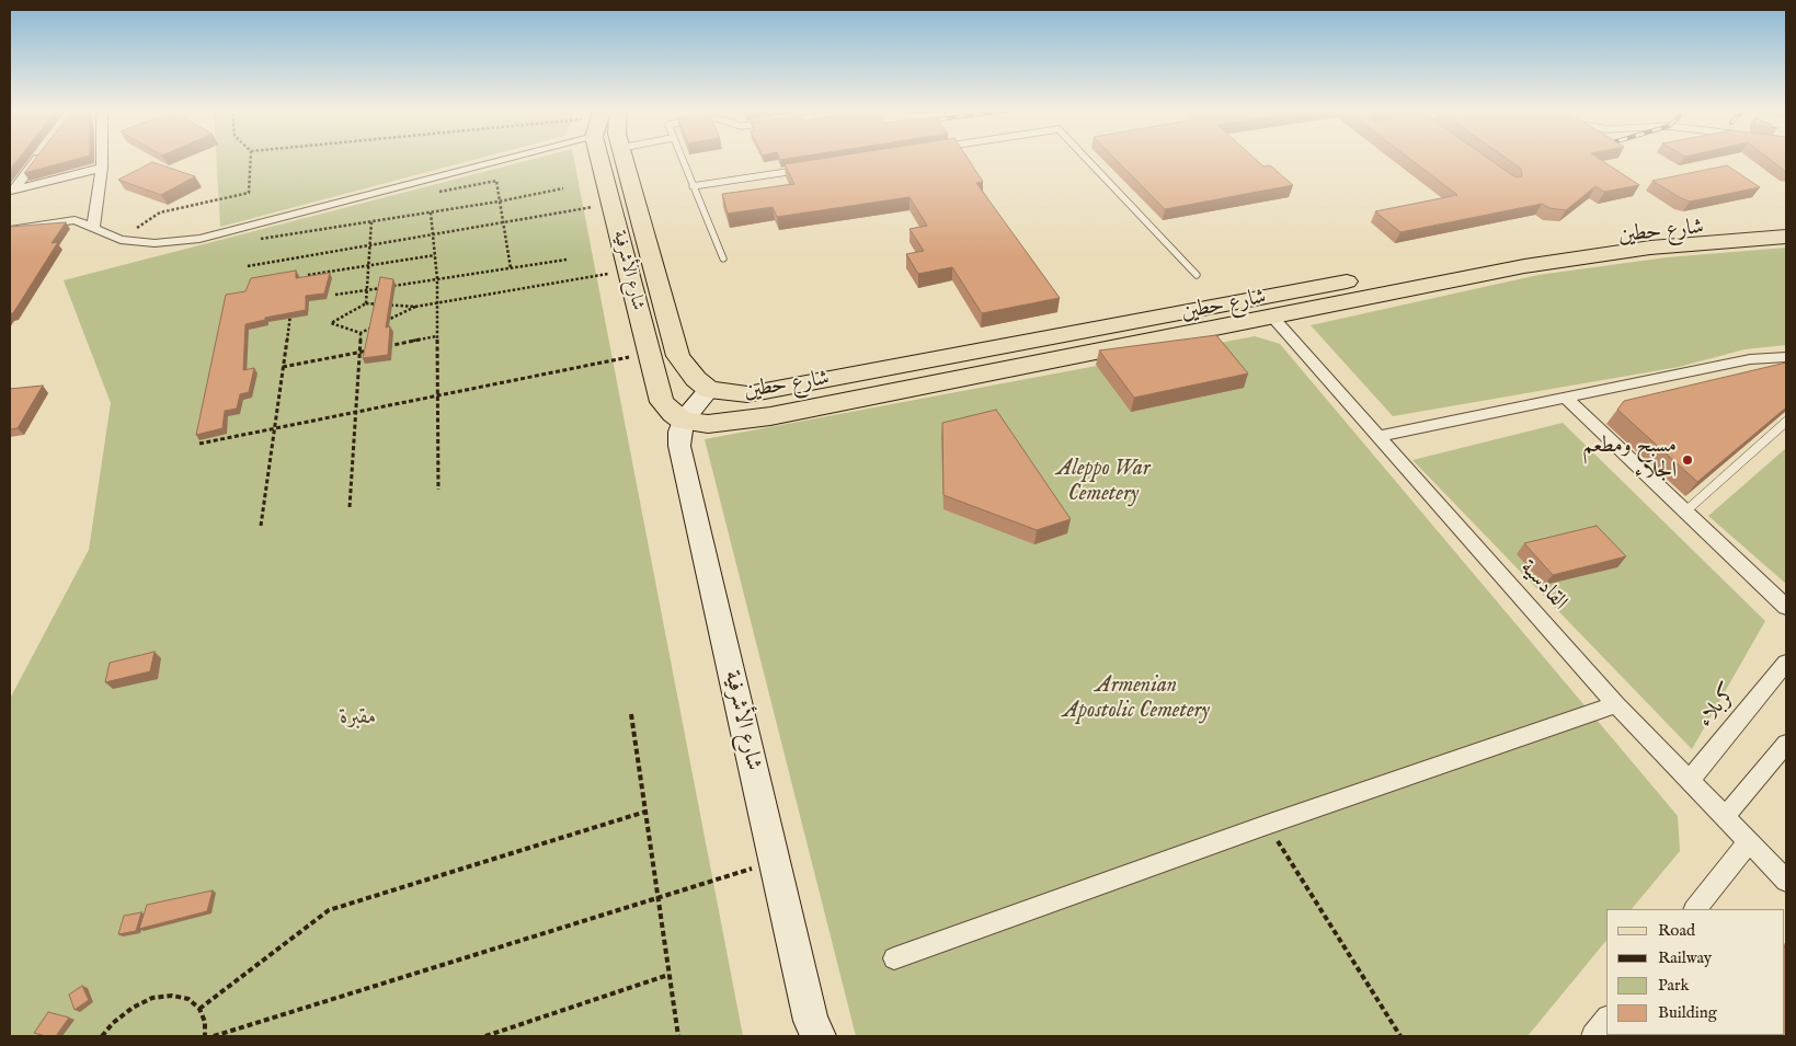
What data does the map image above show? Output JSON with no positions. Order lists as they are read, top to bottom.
{
  "streets": {
    "main road": ["شارع حطين", "شارع الأشرفية"],
    "street": ["القادسية", "كربلاء"]
  },
  "crossings": [
    ["شارع حطين", "شارع الأشرفية"],
    ["شارع حطين", "القادسية"],
    ["القادسية", "كربلاء"]
  ],
  "parks": ["Aleppo War Cemetery", "Armenian Apostolic Cemetery", "مقبرة"],
  "places": ["مسبح ومطعم الجلاء"],
  "legend": [
    "Road",
    "Railway",
    "Park",
    "Building"
  ]
}
